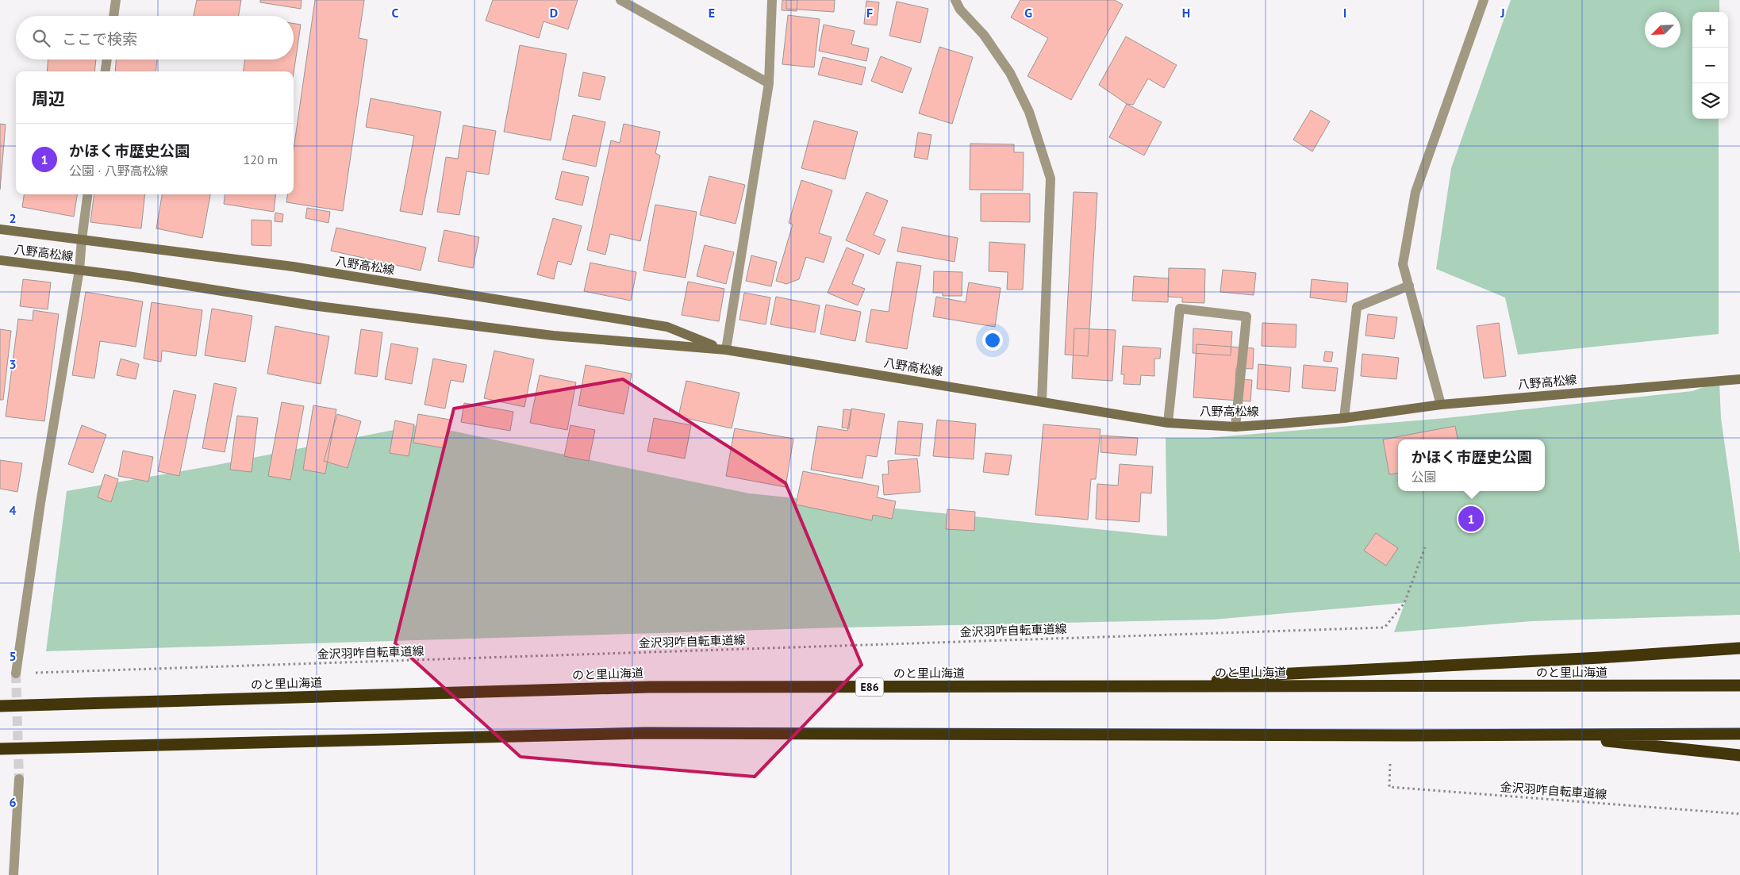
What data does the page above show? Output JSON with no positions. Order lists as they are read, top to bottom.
{
  "streets": {
    "highway": ["のと里山海道", "E86"],
    "main road": ["八野高松線"],
    "path": ["金沢羽咋自転車道線"]
  },
  "north": "bottom left",
  "page": {
    "map_buttons": ["+", "−"],
    "search": "ここで検索",
    "heading": "周辺",
    "list": [
      {
        "mark": "1",
        "name": "かほく市歴史公園",
        "note": "公園 · 八野高松線",
        "value": "120 m"
      }
    ],
    "popup": ["かほく市歴史公園", "公園"],
    "pins": "1"
  },
  "grid": {
    "columns": [
      "C",
      "D",
      "E",
      "F",
      "G",
      "H",
      "I",
      "J"
    ],
    "rows": [
      "2",
      "3",
      "4",
      "5",
      "6"
    ]
  }
}
